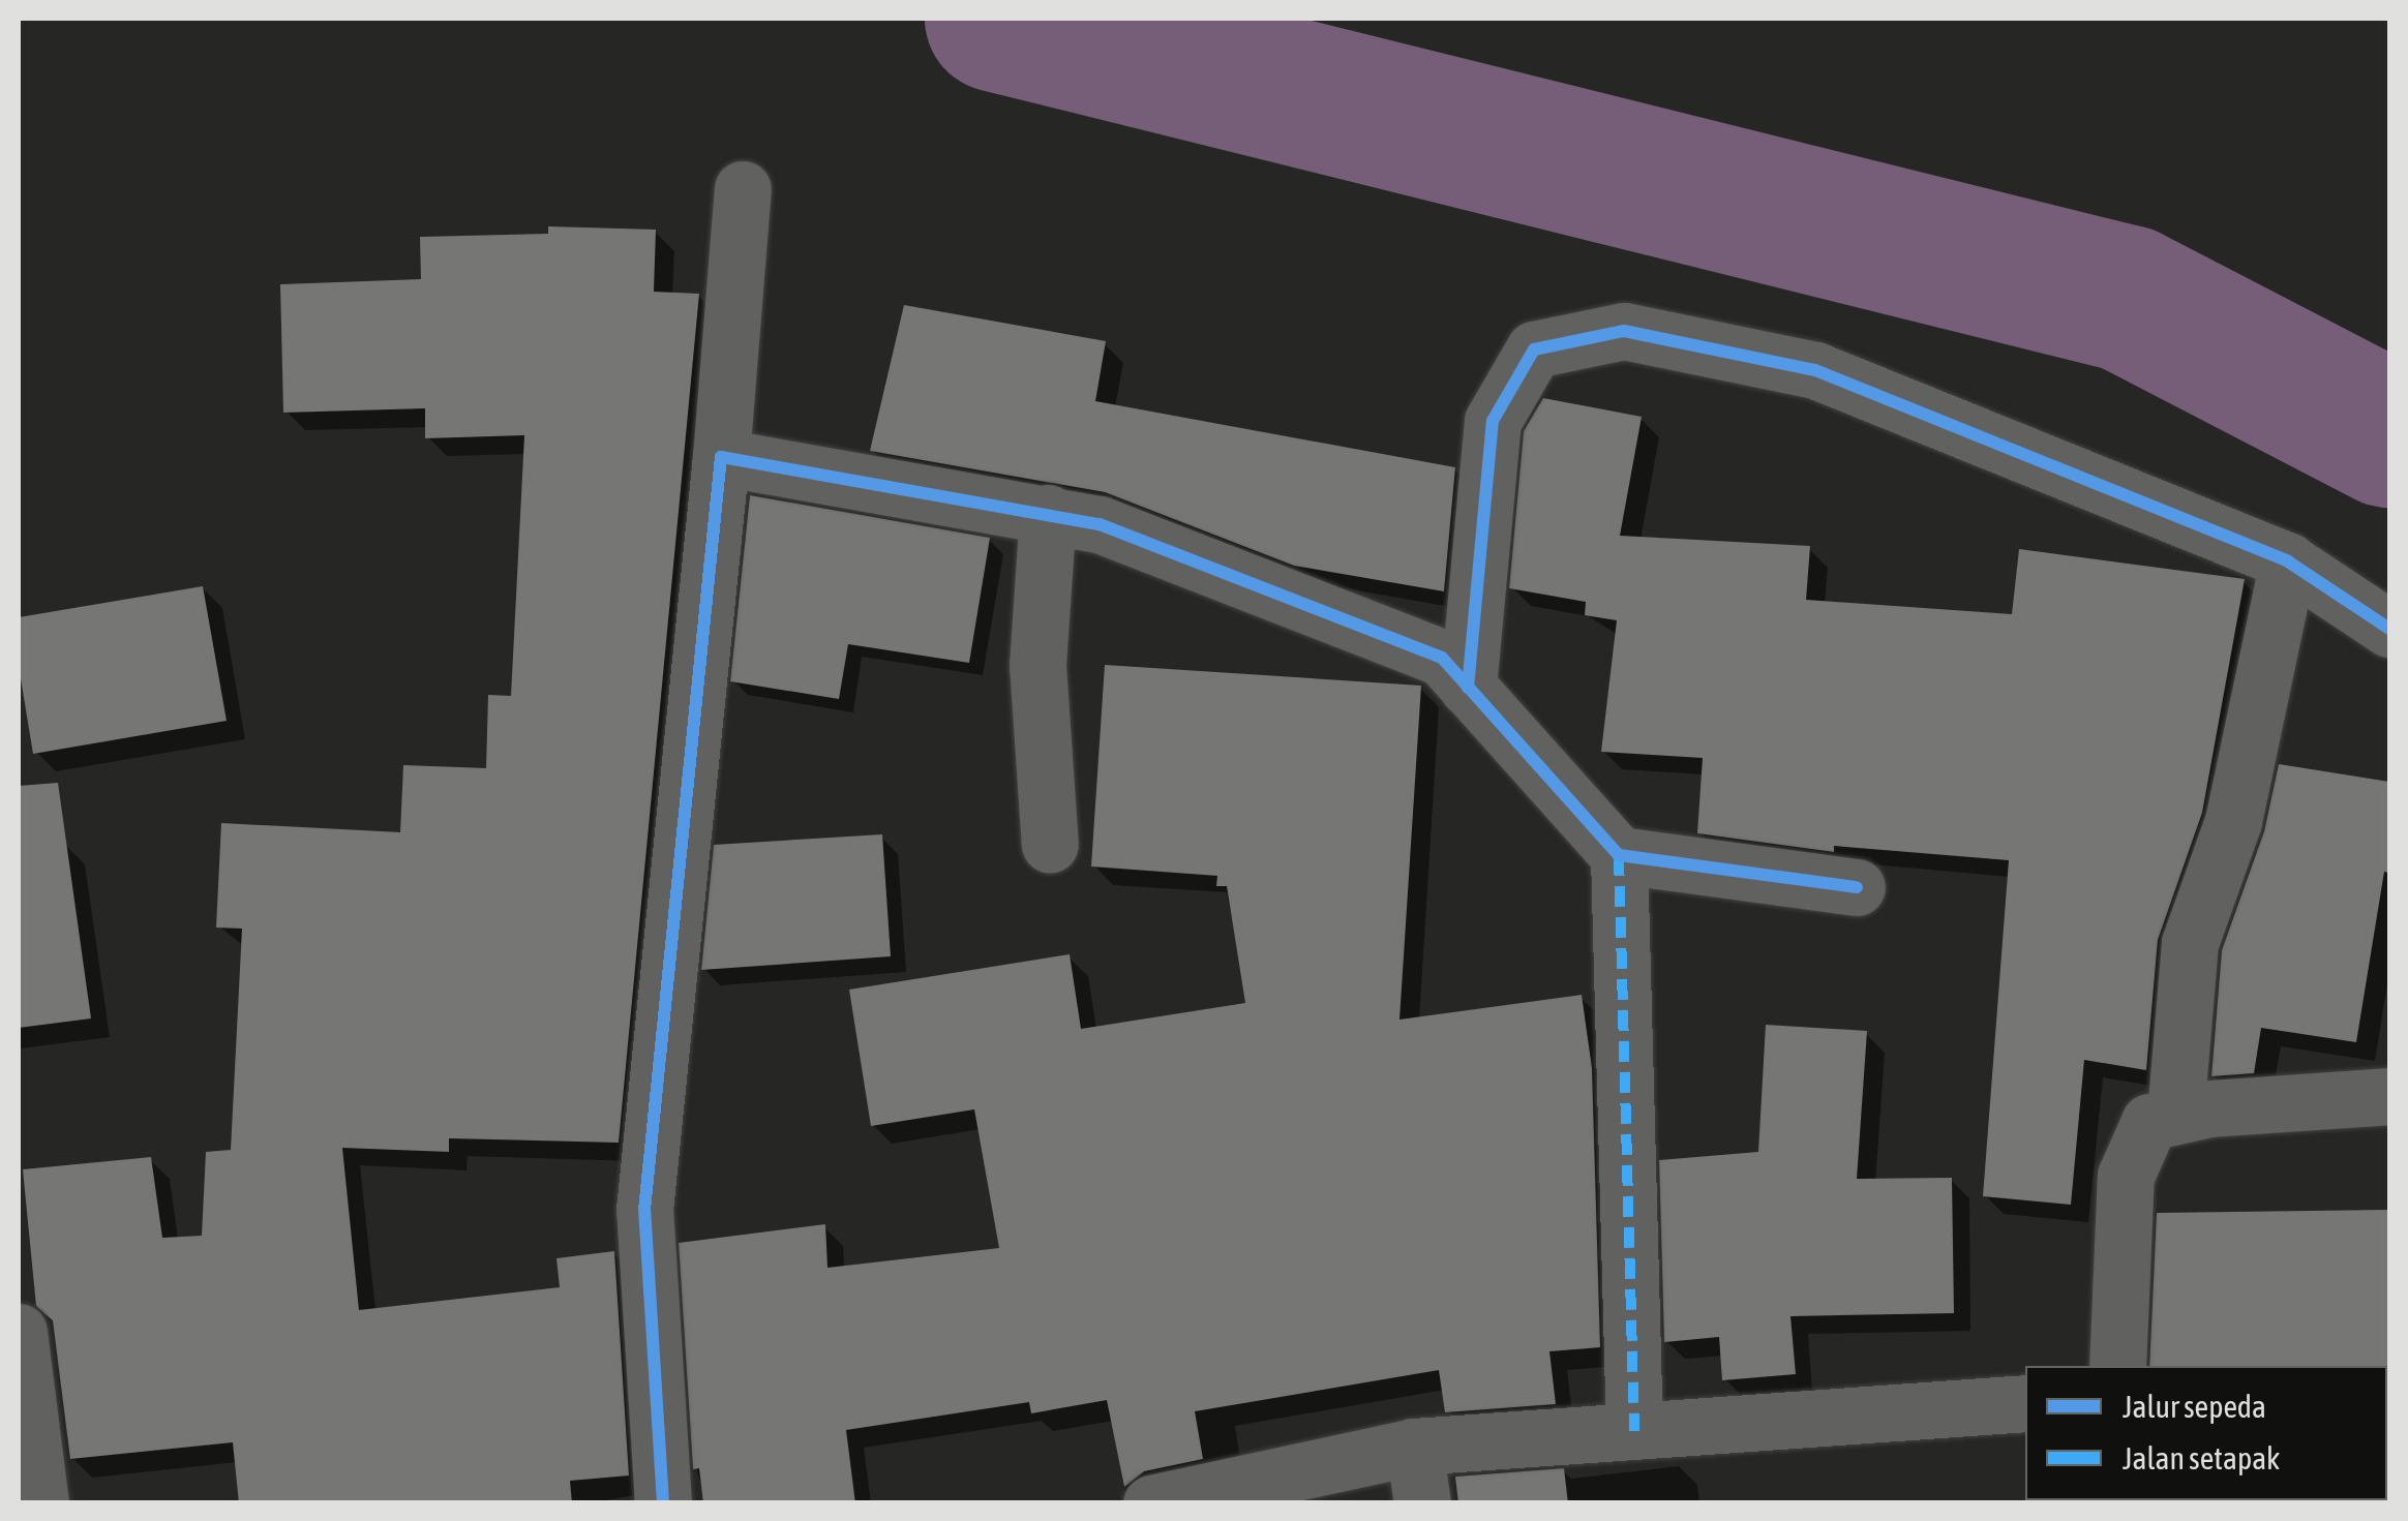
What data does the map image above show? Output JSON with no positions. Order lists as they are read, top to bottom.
{
  "legend": ["Jalur sepeda", "Jalan setapak"]
}
